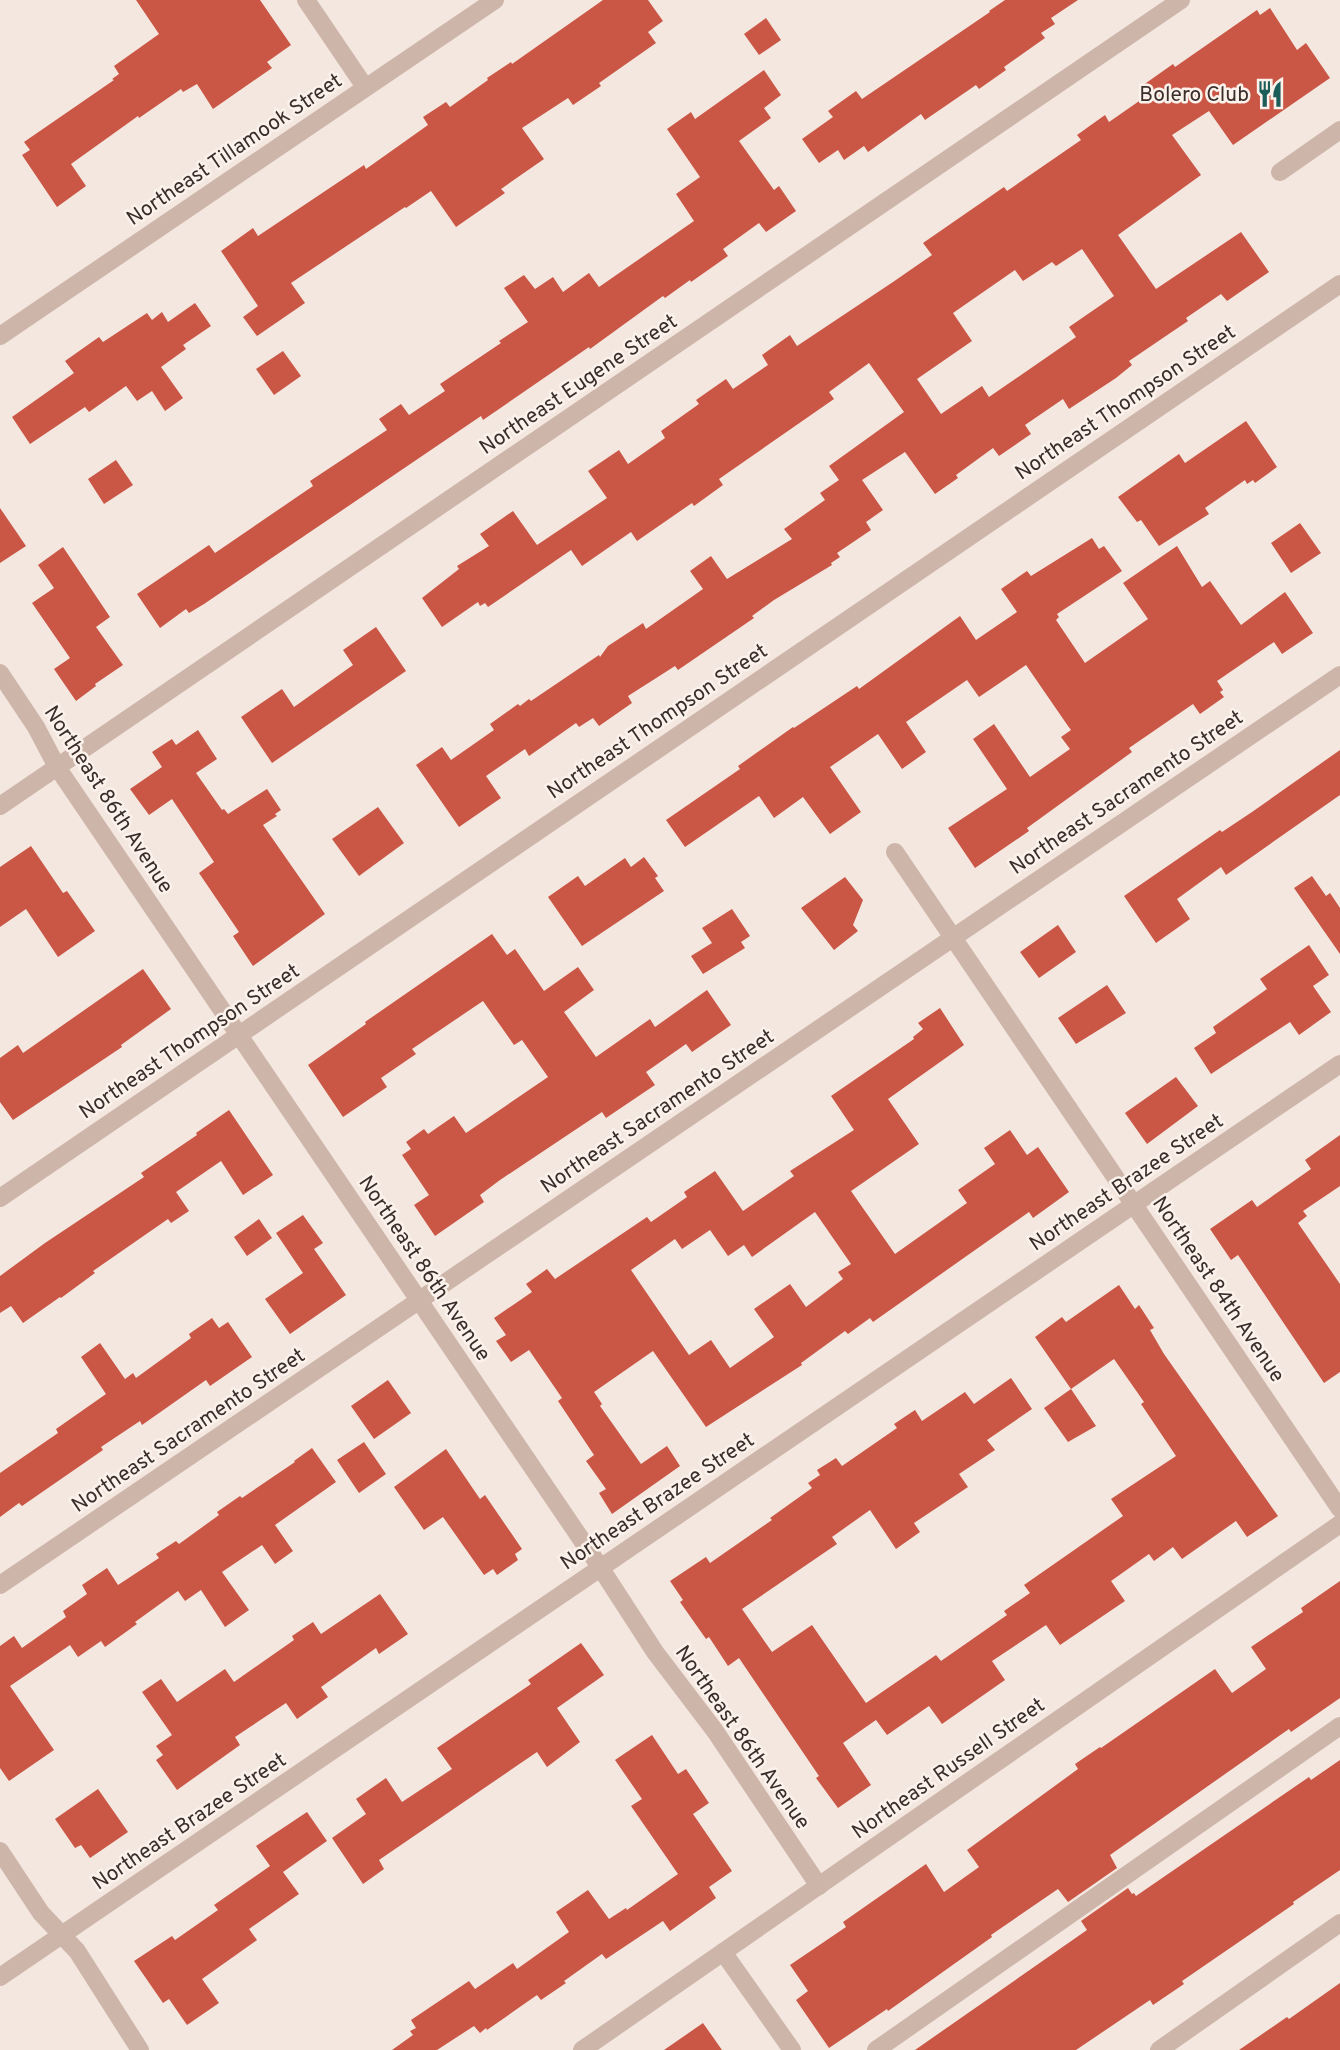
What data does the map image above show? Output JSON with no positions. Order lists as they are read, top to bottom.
{
  "streets": {
    "street": [
      "Northeast Tillamook Street",
      "Northeast Eugene Street",
      "Northeast Thompson Street",
      "Northeast Sacramento Street",
      "Northeast 86th Avenue",
      "Northeast Brazee Street",
      "Northeast 84th Avenue",
      "Northeast Russell Street"
    ]
  },
  "crossings": [
    ["Northeast Eugene Street", "Northeast 86th Avenue"],
    ["Northeast Thompson Street", "Northeast 86th Avenue"],
    ["Northeast Sacramento Street", "Northeast 86th Avenue"],
    ["Northeast Sacramento Street", "Northeast 84th Avenue"],
    ["Northeast 86th Avenue", "Northeast Brazee Street"],
    ["Northeast 86th Avenue", "Northeast Russell Street"],
    ["Northeast Brazee Street", "Northeast 84th Avenue"]
  ],
  "places": {
    "restaurant": ["Bolero Club"]
  }
}
